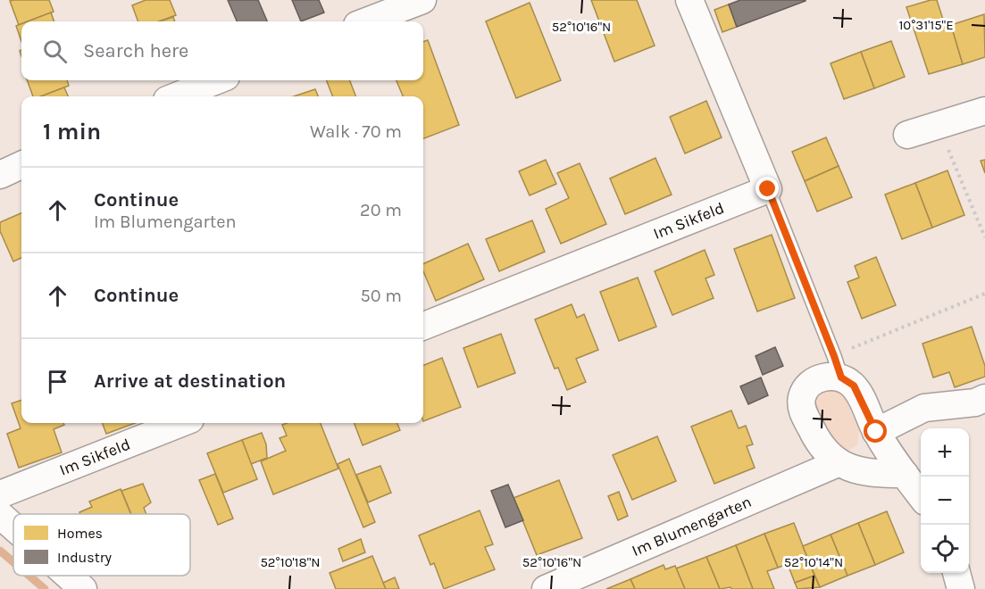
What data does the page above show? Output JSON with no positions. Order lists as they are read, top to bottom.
{
  "streets": {
    "street": ["Im Sikfeld", "Im Blumengarten"]
  },
  "legend": ["Homes", "Industry"],
  "page": {
    "search": "Search here",
    "heading": ["1 min", "Walk · 70 m"],
    "list": [
      ["Continue", "Im Blumengarten", "20 m"],
      ["Continue", "50 m"],
      "Arrive at destination"
    ],
    "map_buttons": ["+", "−"]
  },
  "coordinates": [
    "10°31'15\"E",
    "52°10'16\"N",
    "52°10'18\"N",
    "52°10'14\"N"
  ]
}
